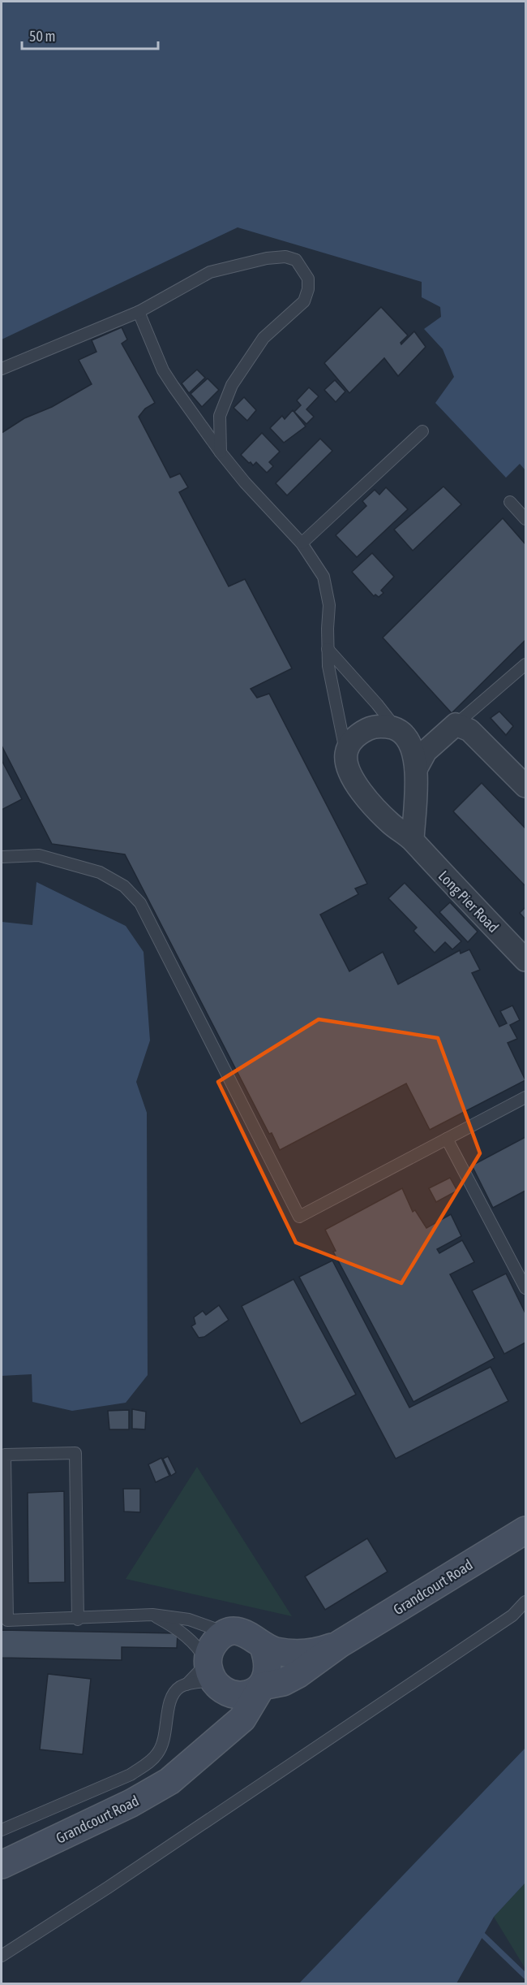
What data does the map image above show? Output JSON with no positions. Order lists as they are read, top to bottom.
{
  "streets": {
    "street": ["Long Pier Road", "Grandcourt Road"]
  },
  "scale_bar": "50 m"
}
